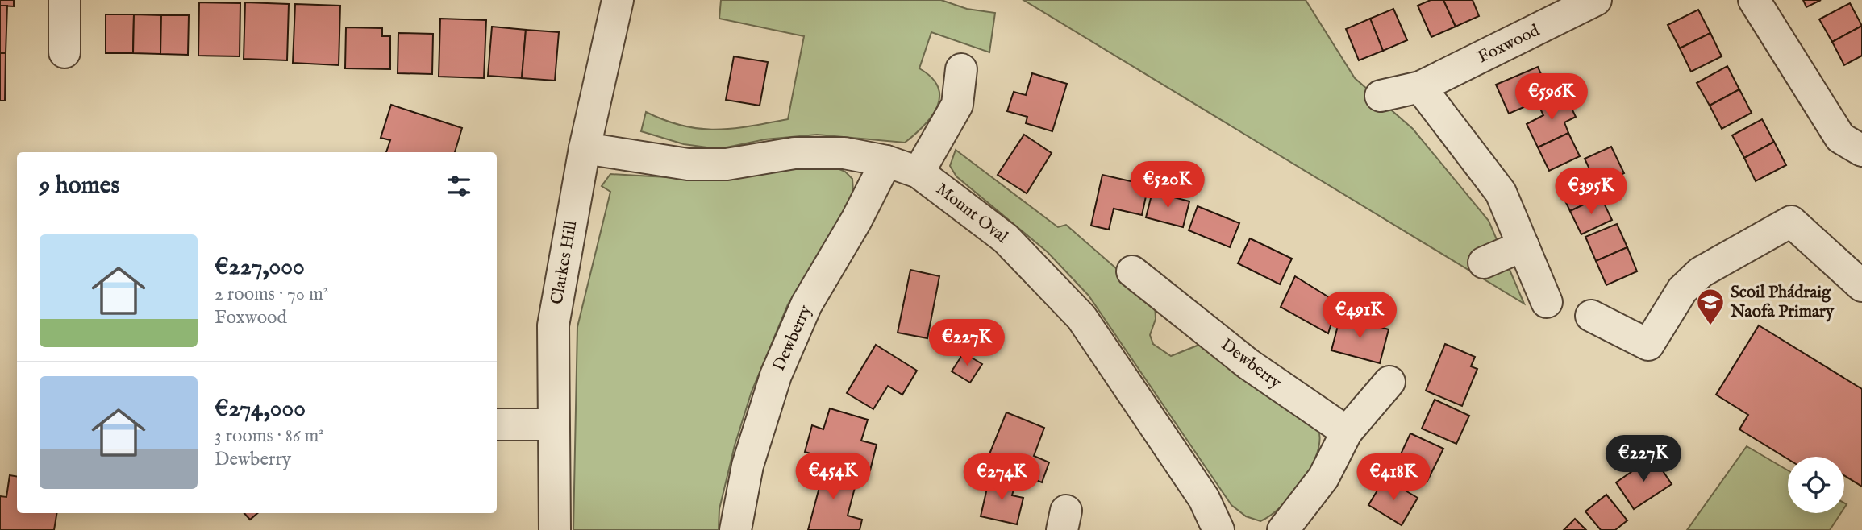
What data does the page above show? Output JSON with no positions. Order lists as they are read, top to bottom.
{
  "streets": {
    "street": [
      "Foxwood",
      "Mount Oval",
      "Clarkes Hill",
      "Dewberry"
    ]
  },
  "crossings": [
    ["Mount Oval", "Clarkes Hill"],
    ["Mount Oval", "Dewberry"]
  ],
  "places": {
    "school or university": ["Scoil Phádraig Naofa Primary"]
  },
  "page": {
    "price": [
      "€596K",
      "€520K",
      "€395K",
      "€491K",
      "€227K",
      "€227K",
      "€454K",
      "€274K",
      "€418K"
    ],
    "heading": "9 homes",
    "list": [
      {
        "name": "€227,000",
        "note": "2 rooms · 70 m² · Foxwood"
      },
      {
        "name": "€274,000",
        "note": "3 rooms · 86 m² · Dewberry"
      }
    ]
  }
}
